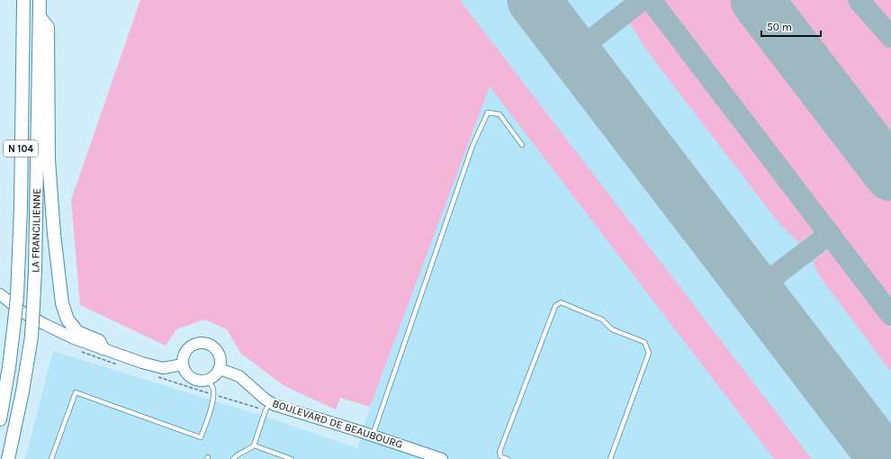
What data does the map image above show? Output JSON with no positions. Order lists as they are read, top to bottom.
{
  "streets": {
    "highway": ["N 104", "LA FRANCILIENNE"],
    "main road": ["BOULEVARD DE BEAUBOURG"]
  },
  "scale_bar": "50 m"
}
